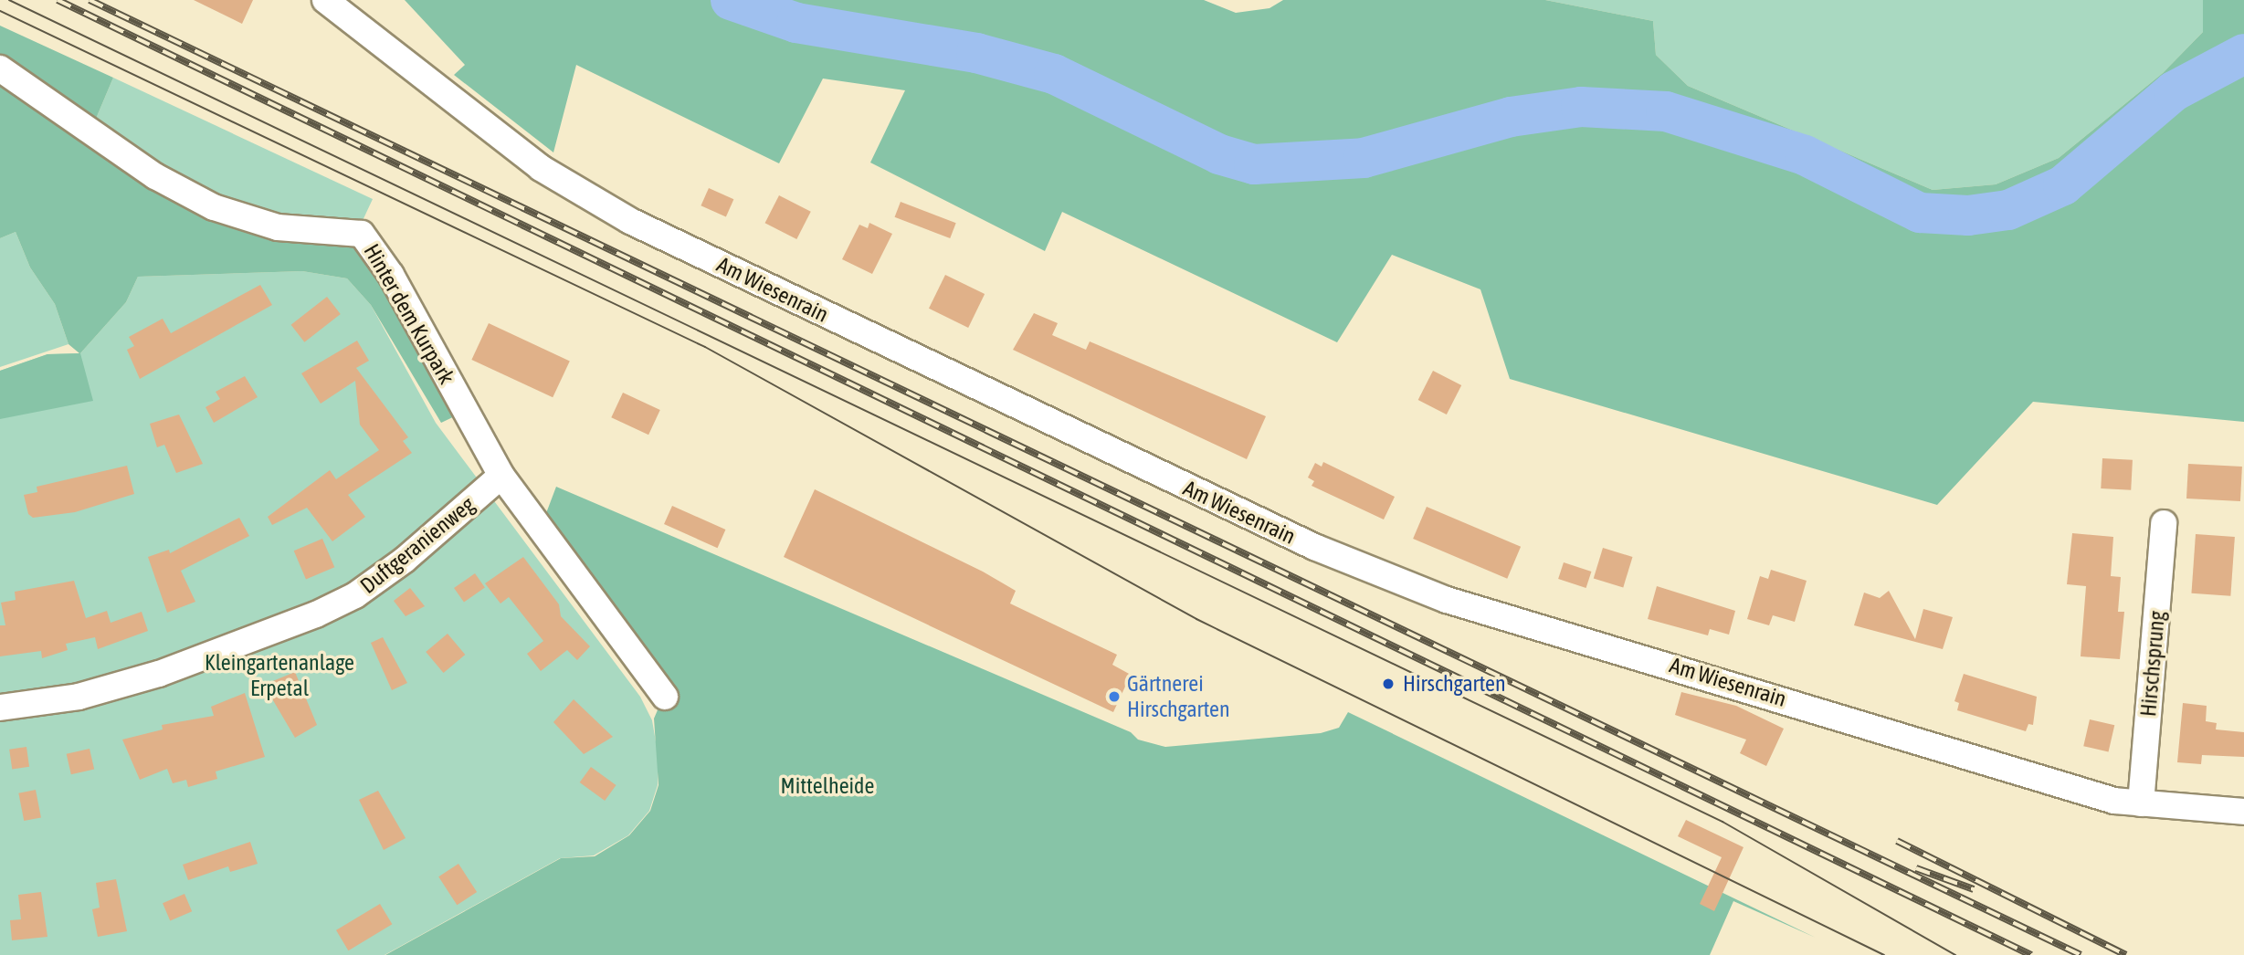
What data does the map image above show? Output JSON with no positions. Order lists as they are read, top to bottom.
{
  "streets": {
    "street": [
      "Am Wiesenrain",
      "Hinter dem Kurpark",
      "Duftgeranienweg",
      "Hirschsprung"
    ]
  },
  "crossings": [
    ["Am Wiesenrain", "Hirschsprung"],
    ["Hinter dem Kurpark", "Duftgeranienweg"]
  ],
  "parks": ["Kleingartenanlage Erpetal", "Mittelheide"],
  "places": ["Hirschgarten", "Gärtnerei Hirschgarten"]
}
